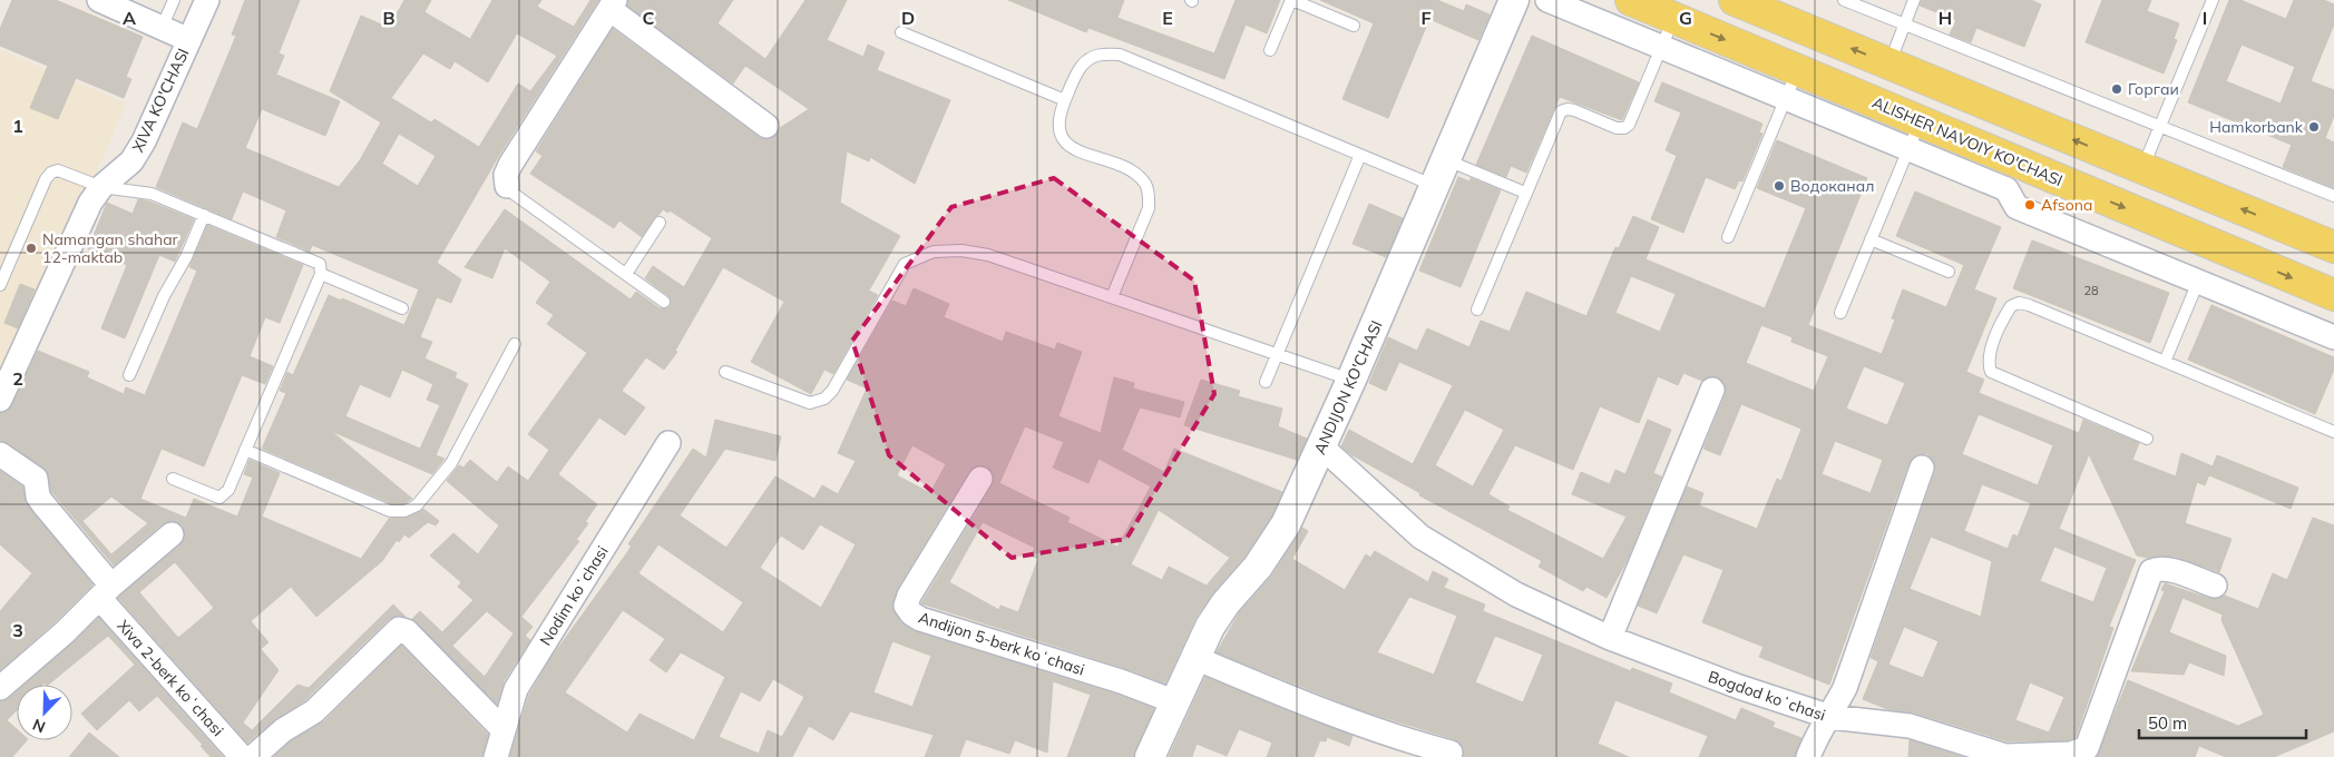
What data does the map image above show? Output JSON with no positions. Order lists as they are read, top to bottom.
{
  "streets": {
    "main road": ["ALISHER NAVOIY KO'CHASI"],
    "street": [
      "XIVA KO'CHASI",
      "ANDIJON KO'CHASI",
      "Nodim koʻchasi",
      "Аndijon 5-berk koʻchasi",
      "Xiva 2-berk koʻchasi",
      "Bogdod koʻchasi"
    ]
  },
  "crossings": [
    ["ANDIJON KO'CHASI", "Аndijon 5-berk koʻchasi"],
    ["ANDIJON KO'CHASI", "Bogdod koʻchasi"]
  ],
  "places": [
    "Горгаи",
    "Hamkorbank",
    "Водоканал",
    "Afsona",
    "Namangan shahar 12-maktab"
  ],
  "house_numbers": ["28"],
  "scale_bar": "50 m",
  "north": "bottom left",
  "grid": {
    "columns": [
      "A",
      "B",
      "C",
      "D",
      "E",
      "F",
      "G",
      "H",
      "I"
    ],
    "rows": ["1", "2", "3"]
  }
}
